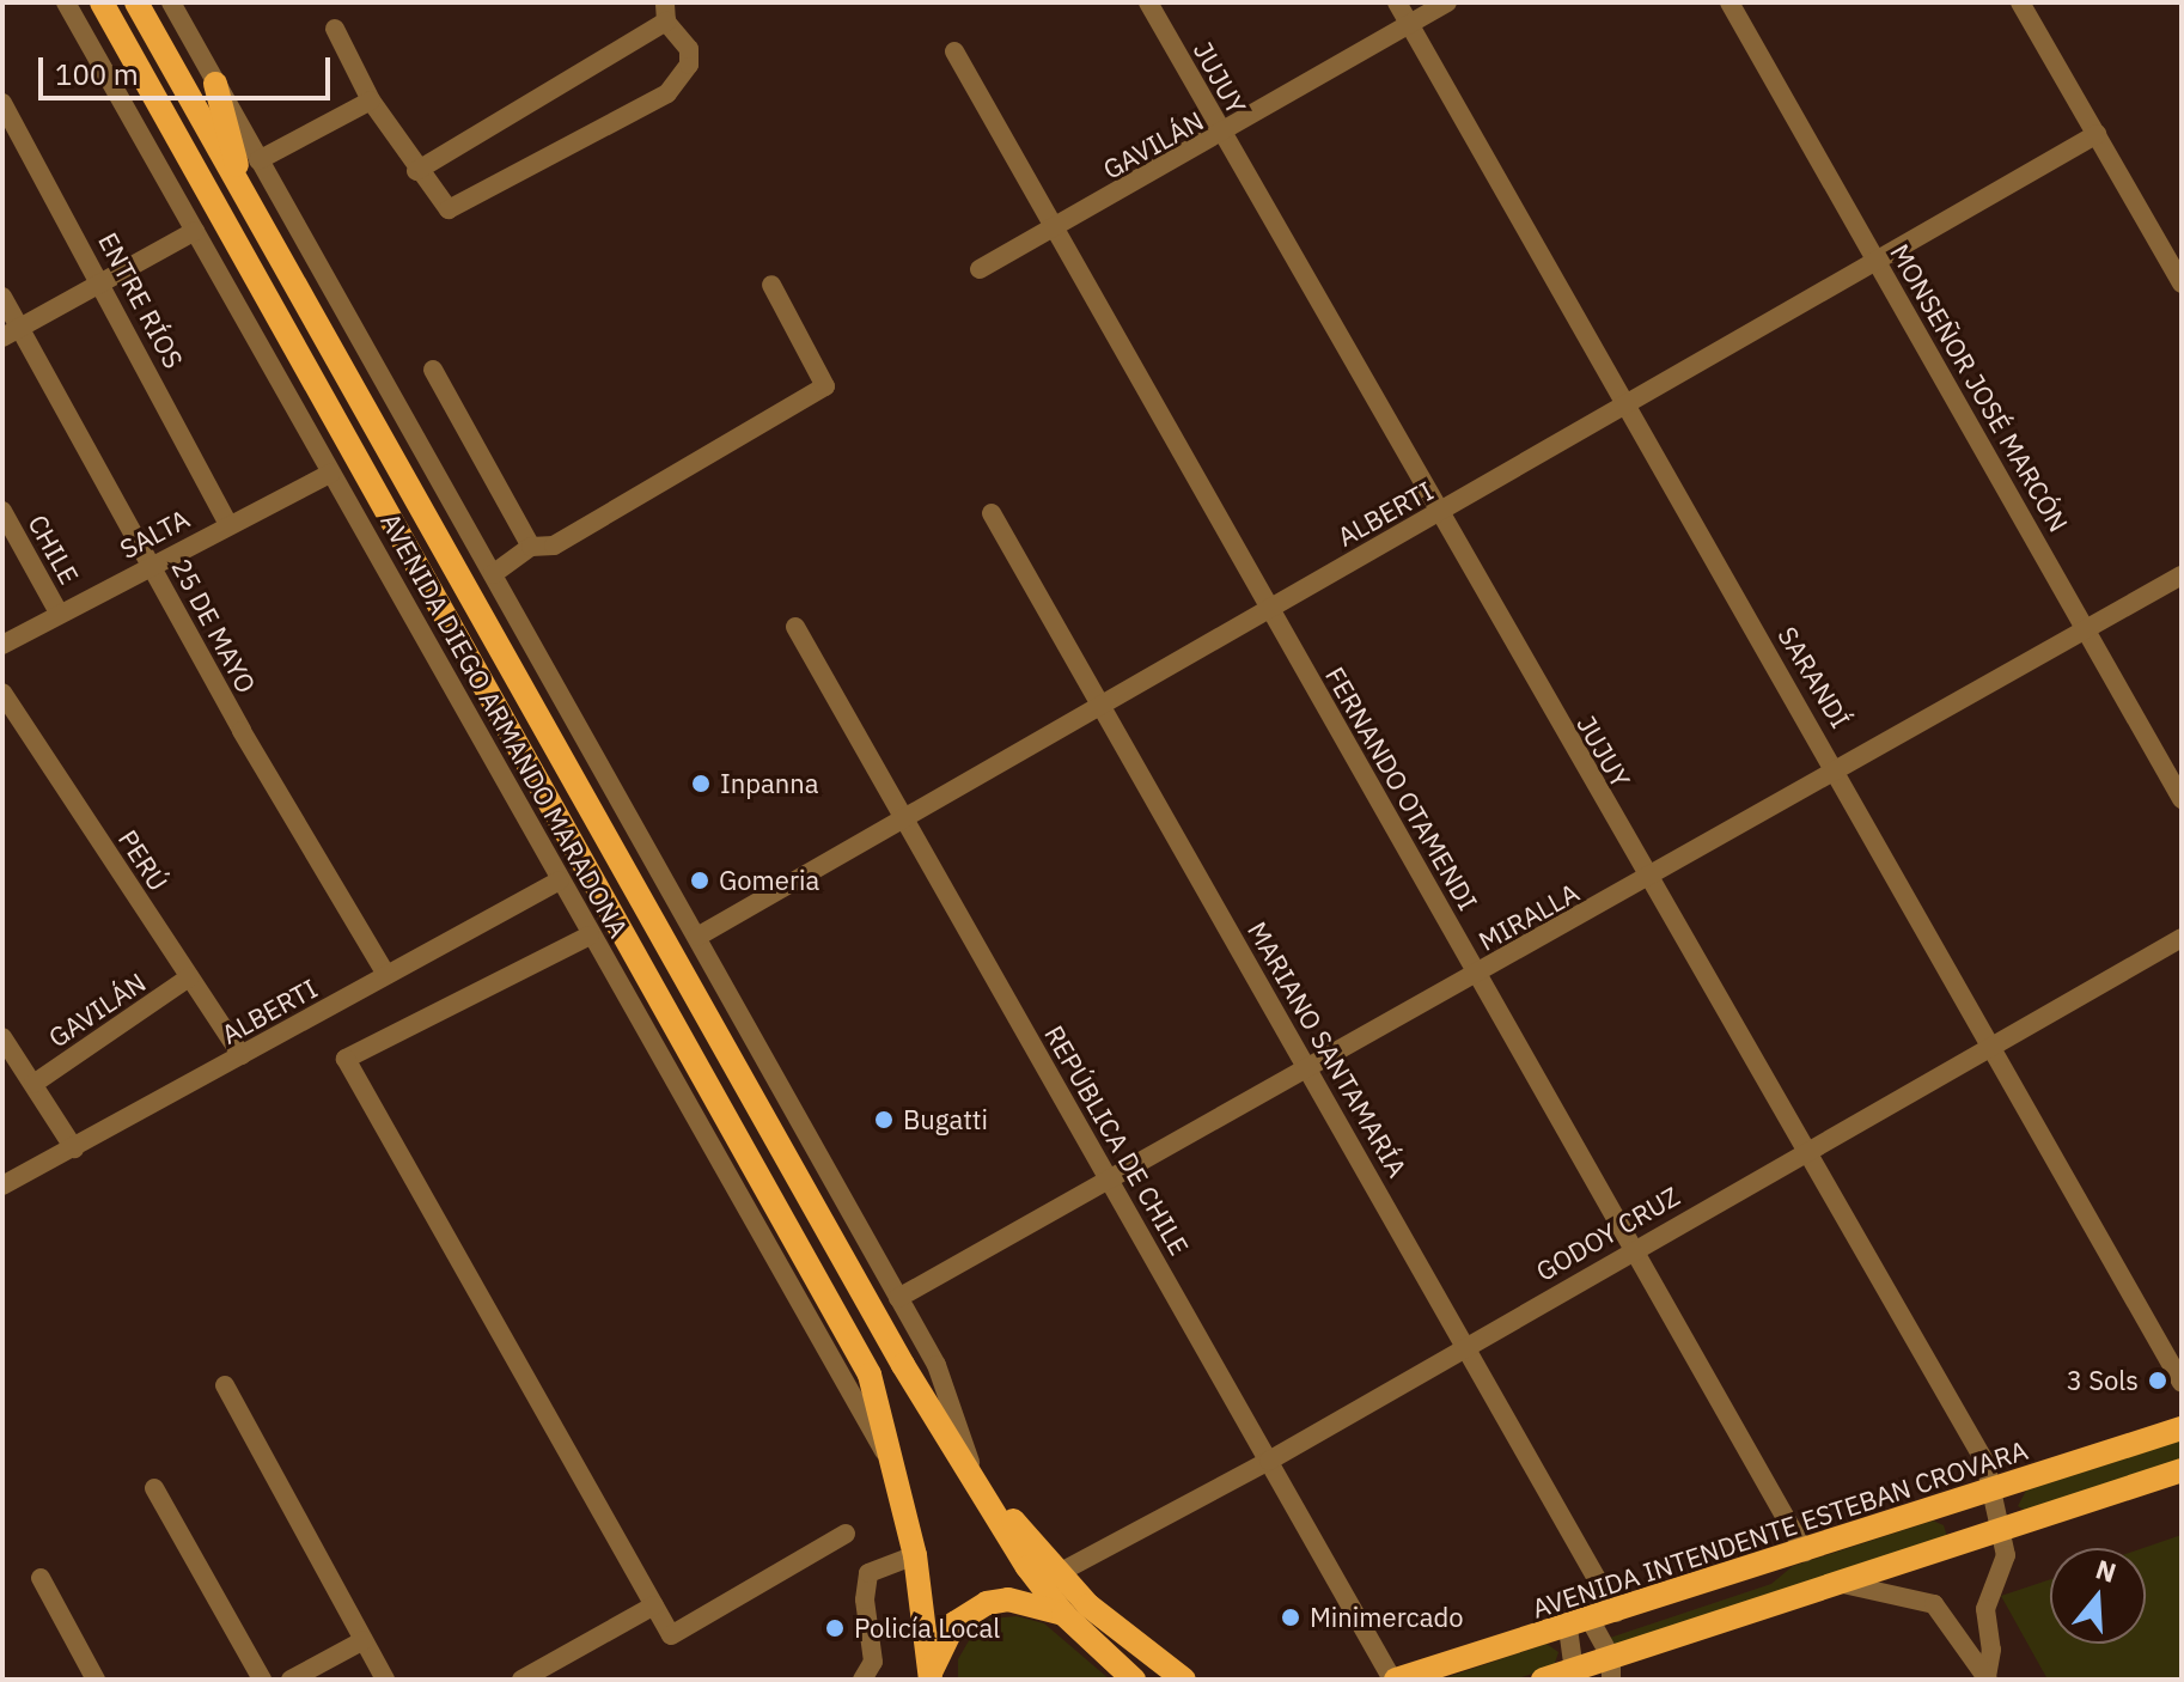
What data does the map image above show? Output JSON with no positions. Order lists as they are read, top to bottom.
{
  "streets": {
    "main road": ["AVENIDA DIEGO ARMANDO MARADONA", "AVENIDA INTENDENTE ESTEBAN CROVARA"],
    "street": [
      "JUJUY",
      "GAVILÁN",
      "ENTRE RÍOS",
      "MONSEÑOR JOSÉ MARCÓN",
      "ALBERTI",
      "SALTA",
      "CHILE",
      "25 DE MAYO",
      "SARANDÍ",
      "FERNANDO OTAMENDI",
      "PERÚ",
      "MIRALLA",
      "MARIANO SANTAMARÍA",
      "REPÚBLICA DE CHILE",
      "GODOY CRUZ"
    ]
  },
  "crossings": [
    ["JUJUY", "GAVILÁN"],
    ["JUJUY", "ALBERTI"],
    ["JUJUY", "MIRALLA"],
    ["JUJUY", "GODOY CRUZ"],
    ["JUJUY", "AVENIDA INTENDENTE ESTEBAN CROVARA"],
    ["GAVILÁN", "SARANDÍ"],
    ["GAVILÁN", "FERNANDO OTAMENDI"],
    ["GAVILÁN", "PERÚ"],
    ["ENTRE RÍOS", "SALTA"],
    ["MONSEÑOR JOSÉ MARCÓN", "ALBERTI"],
    ["MONSEÑOR JOSÉ MARCÓN", "MIRALLA"],
    ["ALBERTI", "25 DE MAYO"],
    ["ALBERTI", "SARANDÍ"],
    ["ALBERTI", "AVENIDA DIEGO ARMANDO MARADONA"],
    ["ALBERTI", "FERNANDO OTAMENDI"],
    ["ALBERTI", "PERÚ"],
    ["ALBERTI", "MARIANO SANTAMARÍA"],
    ["ALBERTI", "REPÚBLICA DE CHILE"],
    ["SALTA", "CHILE"],
    ["SALTA", "25 DE MAYO"],
    ["SALTA", "AVENIDA DIEGO ARMANDO MARADONA"],
    ["SARANDÍ", "MIRALLA"],
    ["SARANDÍ", "GODOY CRUZ"],
    ["AVENIDA DIEGO ARMANDO MARADONA", "MIRALLA"],
    ["FERNANDO OTAMENDI", "MIRALLA"],
    ["FERNANDO OTAMENDI", "GODOY CRUZ"],
    ["FERNANDO OTAMENDI", "AVENIDA INTENDENTE ESTEBAN CROVARA"],
    ["MIRALLA", "MARIANO SANTAMARÍA"],
    ["MIRALLA", "REPÚBLICA DE CHILE"],
    ["MARIANO SANTAMARÍA", "GODOY CRUZ"],
    ["MARIANO SANTAMARÍA", "AVENIDA INTENDENTE ESTEBAN CROVARA"],
    ["REPÚBLICA DE CHILE", "GODOY CRUZ"],
    ["REPÚBLICA DE CHILE", "AVENIDA INTENDENTE ESTEBAN CROVARA"]
  ],
  "places": [
    "Inpanna",
    "Gomeria",
    "Bugatti",
    "3 Sols",
    "Minimercado",
    "Policía Local"
  ],
  "scale_bar": "100 m",
  "north": "top"
}
